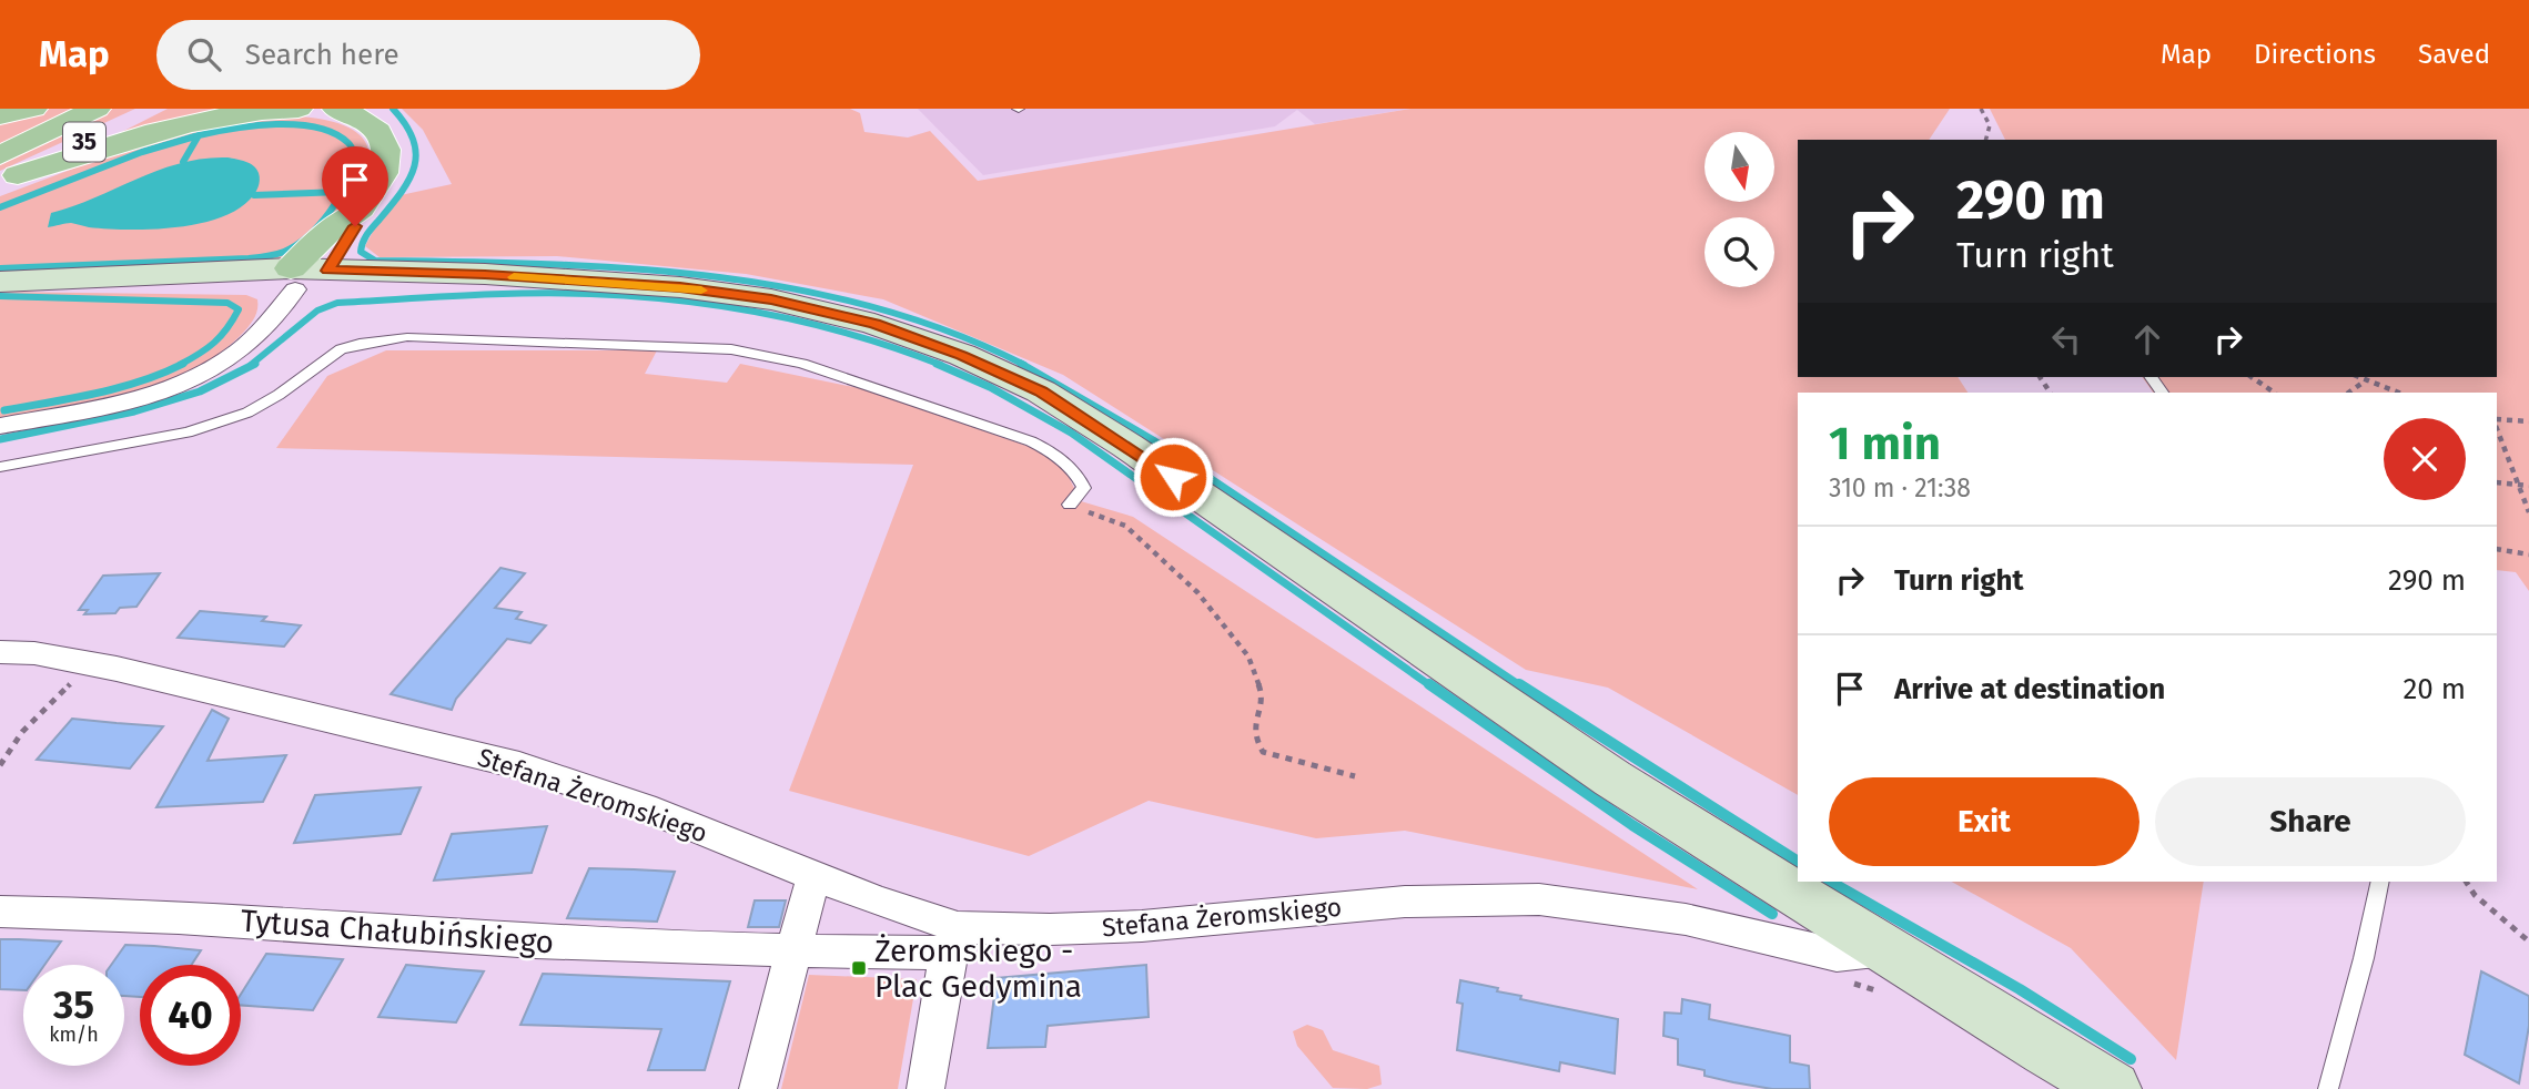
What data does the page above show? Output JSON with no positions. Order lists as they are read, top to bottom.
{
  "streets": {
    "main road": ["35"],
    "street": ["Stefana Żeromskiego", "Tytusa Chałubińskiego"]
  },
  "crossings": [
    ["Stefana Żeromskiego", "Tytusa Chałubińskiego"]
  ],
  "places": {
    "transit": ["Żeromskiego - Plac Gedymina"]
  },
  "north": "bottom",
  "page": {
    "header": "Map",
    "search": "Search here",
    "nav": ["Map", "Directions", "Saved"],
    "turn": ["290 m", "Turn right"],
    "heading": ["1 min", "310 m · 21:38"],
    "list": [
      {
        "name": "Turn right",
        "value": "290 m"
      },
      {
        "name": "Arrive at destination",
        "value": "20 m"
      }
    ],
    "buttons": ["Exit", "Share"],
    "speed": "35 km/h",
    "limit": "40"
  }
}
